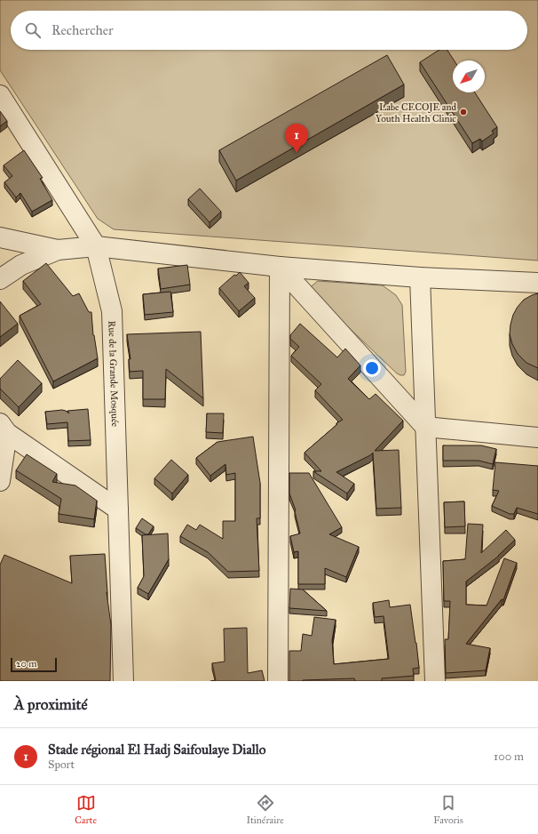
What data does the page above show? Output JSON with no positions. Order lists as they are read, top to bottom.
{
  "streets": {
    "street": ["Rue de la Grande Mosquée"]
  },
  "places": ["Labe CECOJE and Youth Health Clinic"],
  "scale_bar": "20 m",
  "north": "bottom left",
  "page": {
    "search": "Rechercher",
    "pins": "1",
    "scale": "20 m",
    "heading": "À proximité",
    "list": [
      {
        "mark": "1",
        "name": "Stade régional El Hadj Saifoulaye Diallo",
        "note": "Sport",
        "value": "100 m"
      }
    ],
    "nav": ["Carte", "Itinéraire", "Favoris"]
  }
}
